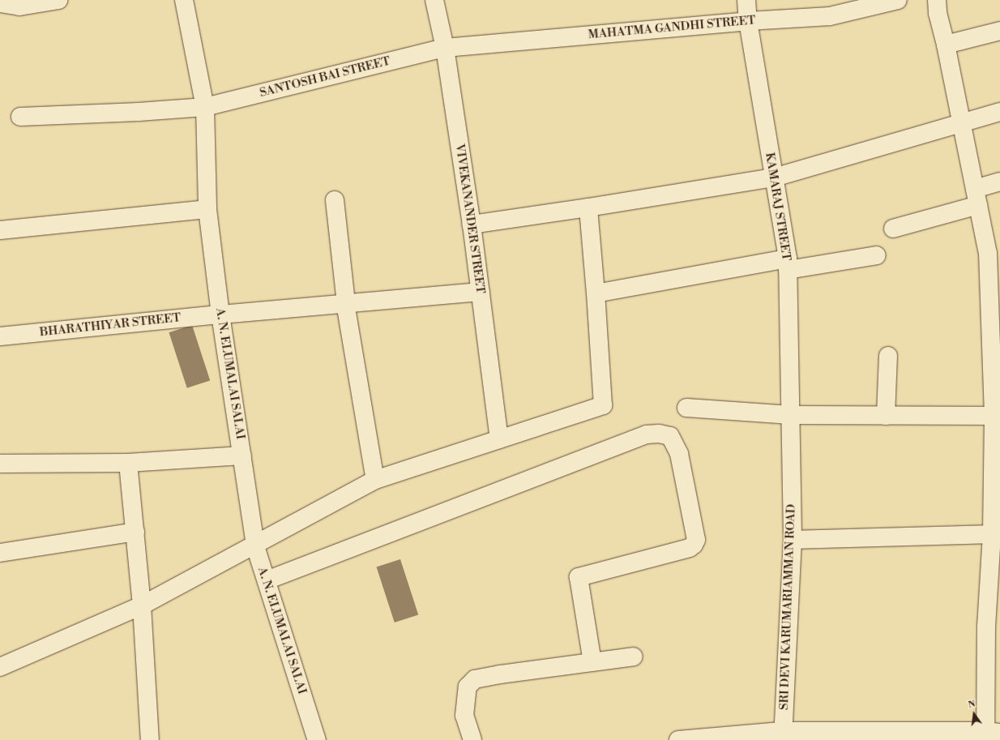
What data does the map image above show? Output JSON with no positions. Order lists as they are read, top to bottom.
{
  "streets": {
    "street": [
      "MAHATMA GANDHI STREET",
      "SANTOSH BAI STREET",
      "KAMARAJ STREET",
      "VIVEKANANDER STREET",
      "BHARATHIYAR STREET",
      "A. N. ELUMALAI SALAI",
      "SRI DEVI KARUMARIAMMAN ROAD"
    ]
  },
  "crossings": [
    ["MAHATMA GANDHI STREET", "SANTOSH BAI STREET"],
    ["MAHATMA GANDHI STREET", "KAMARAJ STREET"],
    ["MAHATMA GANDHI STREET", "VIVEKANANDER STREET"],
    ["SANTOSH BAI STREET", "VIVEKANANDER STREET"],
    ["SANTOSH BAI STREET", "A. N. ELUMALAI SALAI"],
    ["KAMARAJ STREET", "SRI DEVI KARUMARIAMMAN ROAD"],
    ["VIVEKANANDER STREET", "BHARATHIYAR STREET"],
    ["BHARATHIYAR STREET", "A. N. ELUMALAI SALAI"]
  ],
  "north": "top"
}
